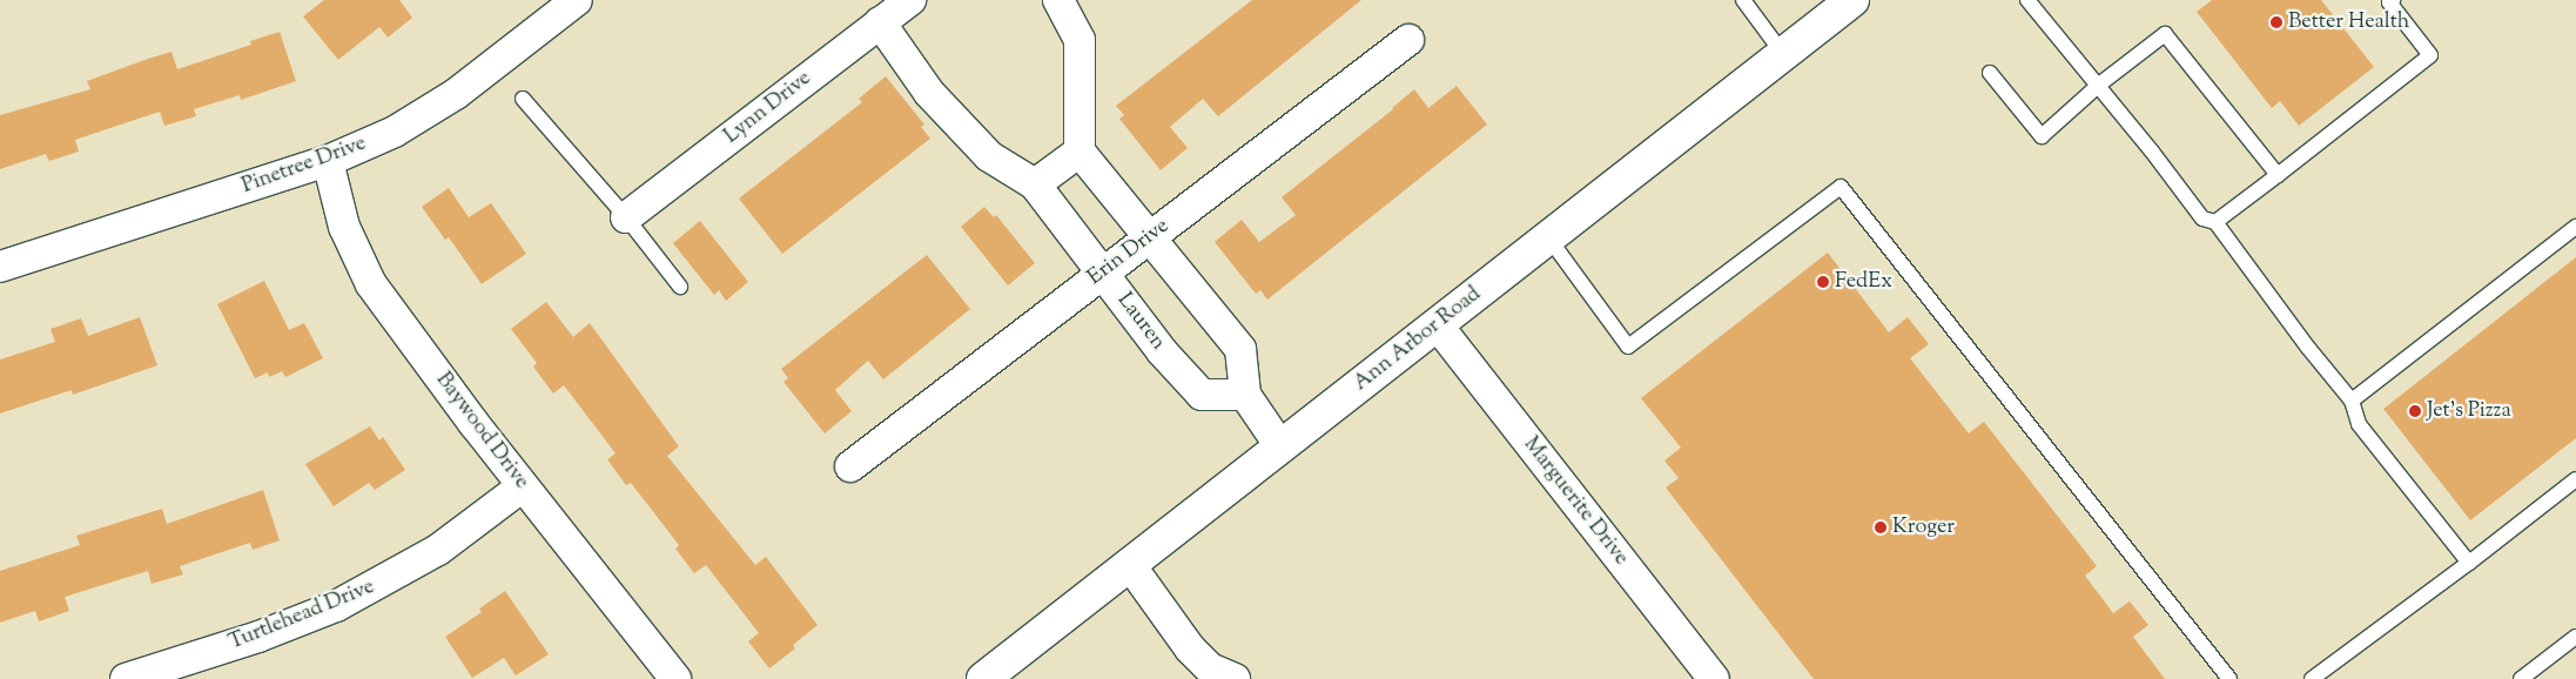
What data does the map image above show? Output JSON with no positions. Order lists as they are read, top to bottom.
{
  "streets": {
    "main road": ["Ann Arbor Road"],
    "street": [
      "Lynn Drive",
      "Pinetree Drive",
      "Erin Drive",
      "Lauren",
      "Baywood Drive",
      "Marguerite Drive",
      "Turtlehead Drive"
    ]
  },
  "crossings": [
    ["Lynn Drive", "Lauren"],
    ["Pinetree Drive", "Baywood Drive"],
    ["Erin Drive", "Lauren"],
    ["Ann Arbor Road", "Marguerite Drive"],
    ["Baywood Drive", "Turtlehead Drive"]
  ],
  "places": [
    "Better Health",
    "FedEx",
    "Jet's Pizza",
    "Kroger"
  ]
}
